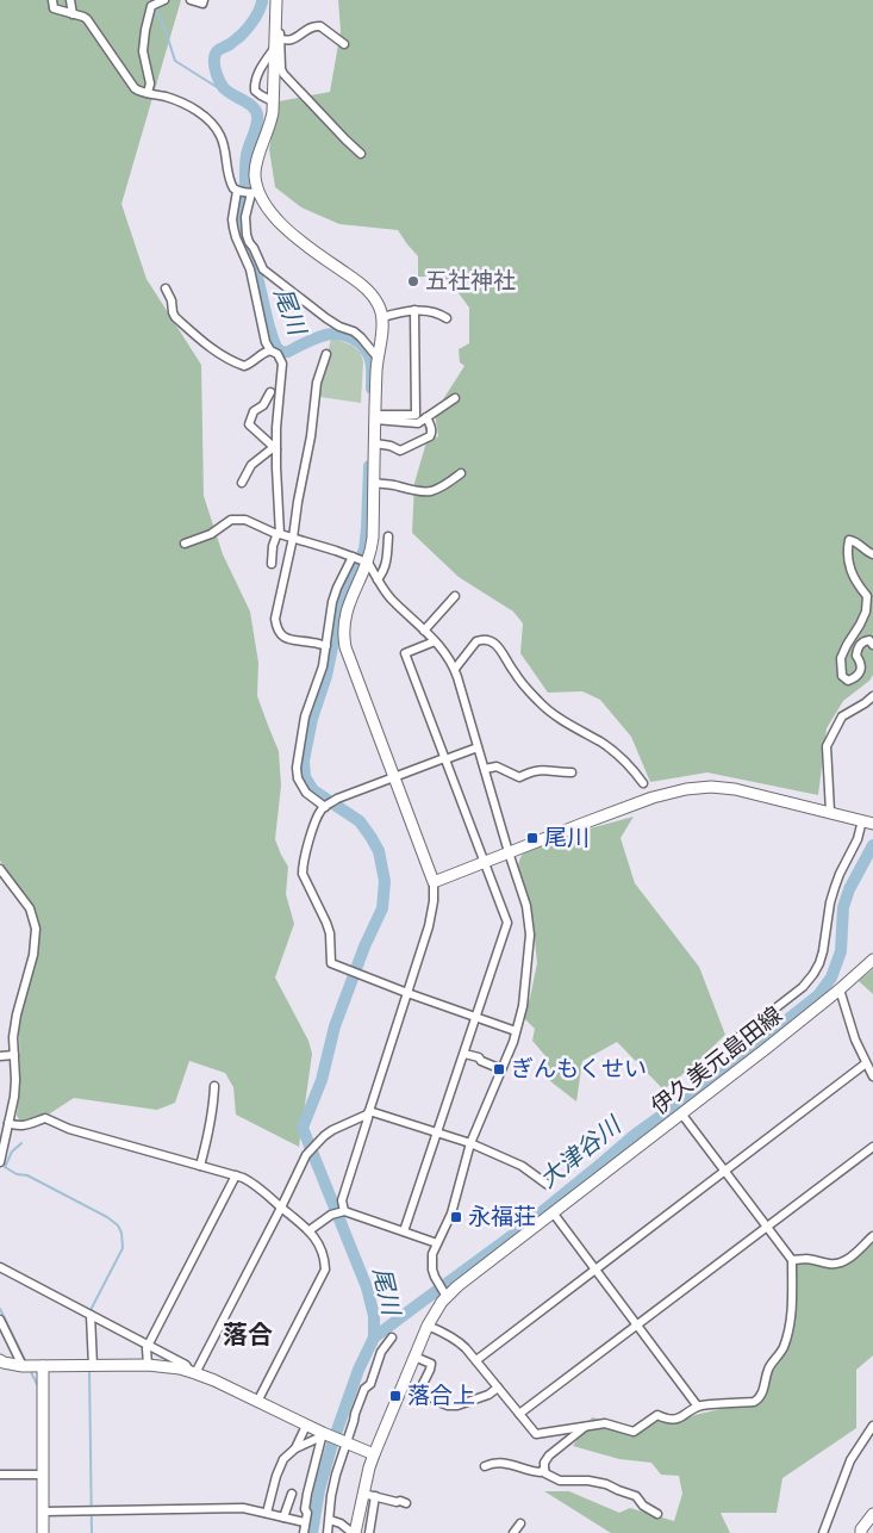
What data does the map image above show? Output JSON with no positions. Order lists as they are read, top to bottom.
{
  "streets": {
    "street": ["伊久美元島田線"]
  },
  "districts": ["落合"],
  "water": ["尾川", "大津谷川"],
  "places": {
    "other": ["五社神社"],
    "transit": [
      "尾川",
      "ぎんもくせい",
      "永福荘",
      "落合上"
    ]
  }
}
